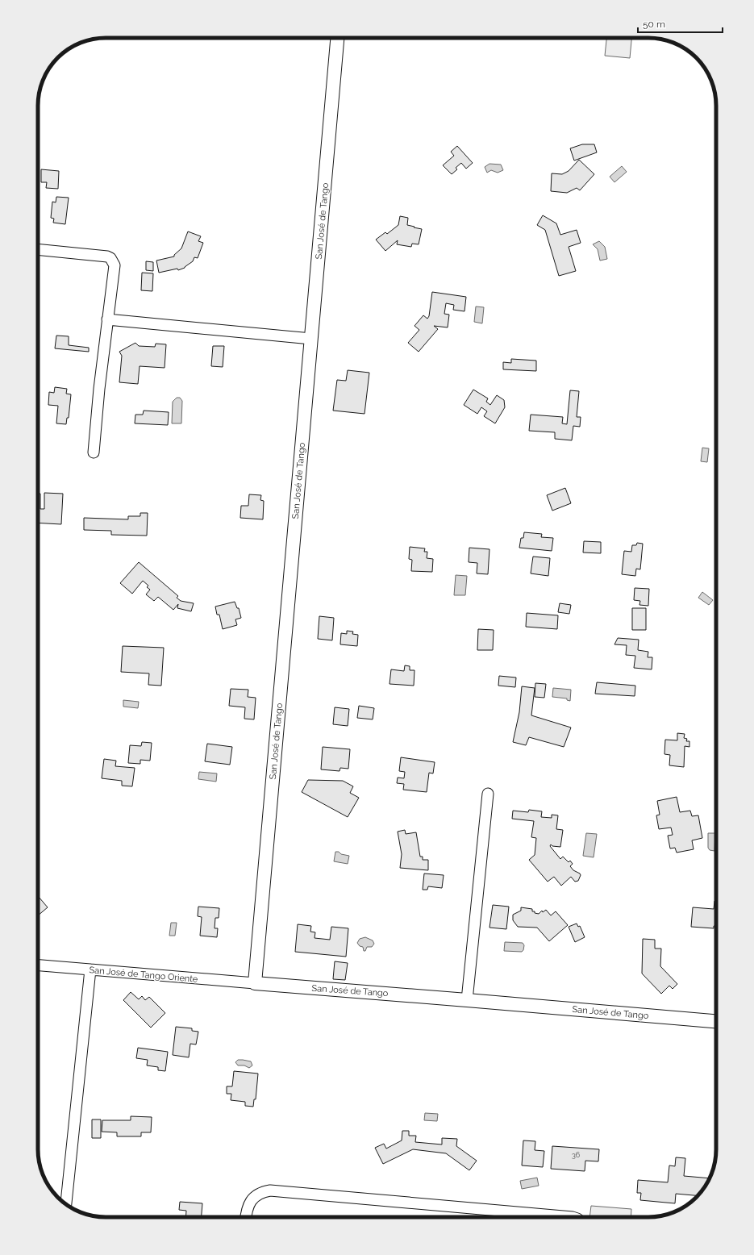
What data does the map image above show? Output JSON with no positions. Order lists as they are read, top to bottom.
{
  "streets": {
    "street": ["San José de Tango", "San José de Tango Oriente"]
  },
  "crossings": [
    ["San José de Tango", "San José de Tango Oriente"]
  ],
  "house_numbers": ["36"],
  "scale_bar": "50 m"
}
